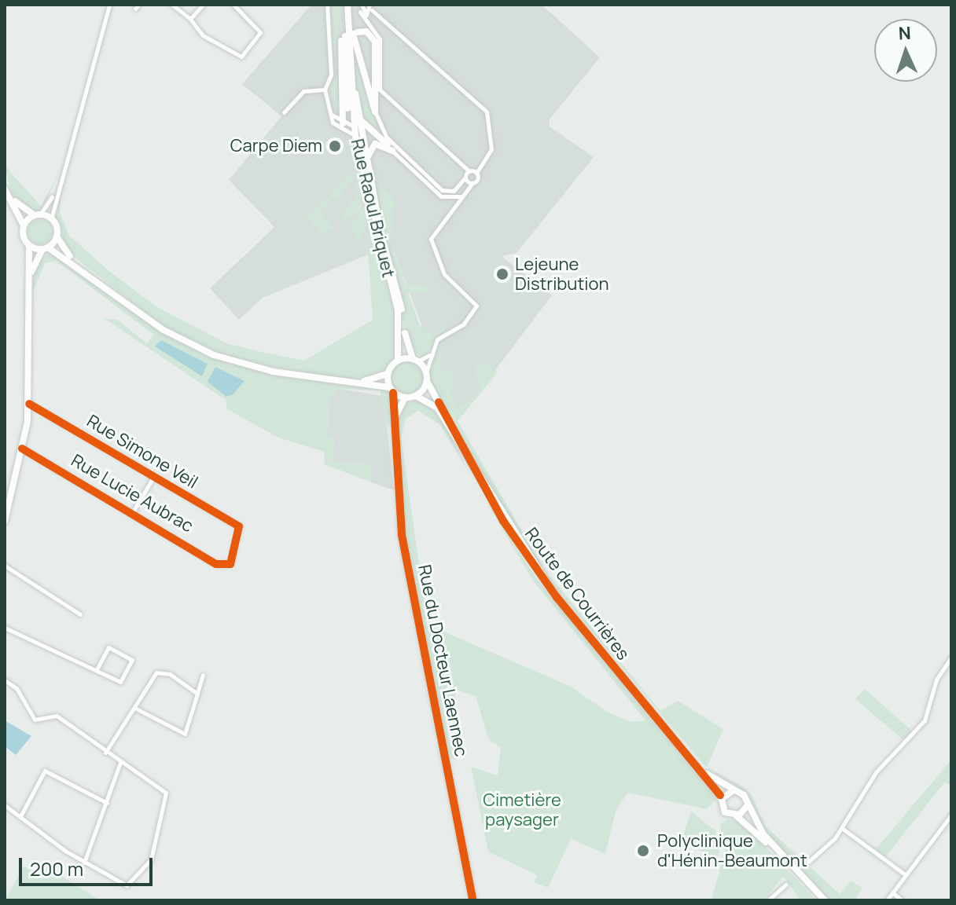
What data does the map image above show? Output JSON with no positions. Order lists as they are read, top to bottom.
{
  "streets": {
    "street": [
      "Rue Raoul Briquet",
      "Rue Simone Veil",
      "Rue Lucie Aubrac",
      "Route de Courrières",
      "Rue du Docteur Laennec"
    ]
  },
  "crossings": [
    ["Rue Raoul Briquet", "Route de Courrières"],
    ["Rue Raoul Briquet", "Rue du Docteur Laennec"],
    ["Rue Simone Veil", "Rue Lucie Aubrac"],
    ["Route de Courrières", "Rue du Docteur Laennec"]
  ],
  "parks": ["Cimetière paysager"],
  "places": ["Carpe Diem", "Lejeune Distribution", "Polyclinique d'Hénin-Beaumont"],
  "scale_bar": "200 m",
  "north": "top"
}
